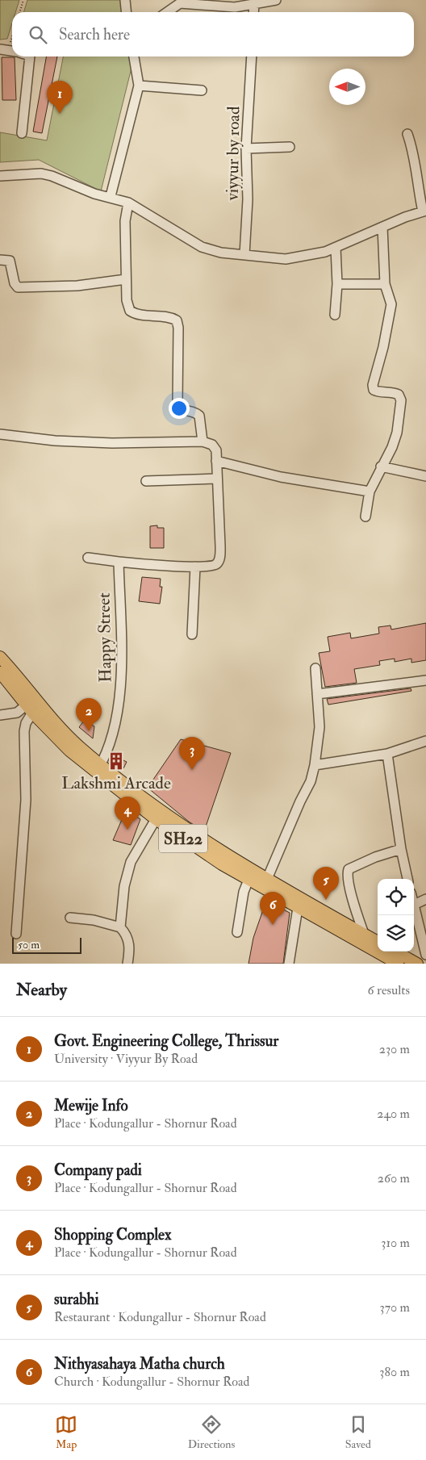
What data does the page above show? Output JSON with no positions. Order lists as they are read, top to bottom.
{
  "streets": {
    "main road": ["SH22"],
    "street": ["viyyur by road", "Happy Street"]
  },
  "crossings": [
    ["Happy Street", "SH22"]
  ],
  "places": {
    "building": ["Lakshmi Arcade"]
  },
  "scale_bar": "50 m",
  "north": "left",
  "page": {
    "search": "Search here",
    "pins": [
      "1",
      "2",
      "3",
      "4",
      "5",
      "6"
    ],
    "scale": "50 m",
    "heading": ["Nearby", "6 results"],
    "list": [
      {
        "mark": "1",
        "name": "Govt. Engineering College, Thrissur",
        "note": "University · Viyyur By Road",
        "value": "230 m"
      },
      {
        "mark": "2",
        "name": "Mewije Info",
        "note": "Place · Kodungallur - Shornur Road",
        "value": "240 m"
      },
      {
        "mark": "3",
        "name": "Company padi",
        "note": "Place · Kodungallur - Shornur Road",
        "value": "260 m"
      },
      {
        "mark": "4",
        "name": "Shopping Complex",
        "note": "Place · Kodungallur - Shornur Road",
        "value": "310 m"
      },
      {
        "mark": "5",
        "name": "surabhi",
        "note": "Restaurant · Kodungallur - Shornur Road",
        "value": "370 m"
      },
      {
        "mark": "6",
        "name": "Nithyasahaya Matha church",
        "note": "Church · Kodungallur - Shornur Road",
        "value": "380 m"
      }
    ],
    "nav": ["Map", "Directions", "Saved"]
  }
}
